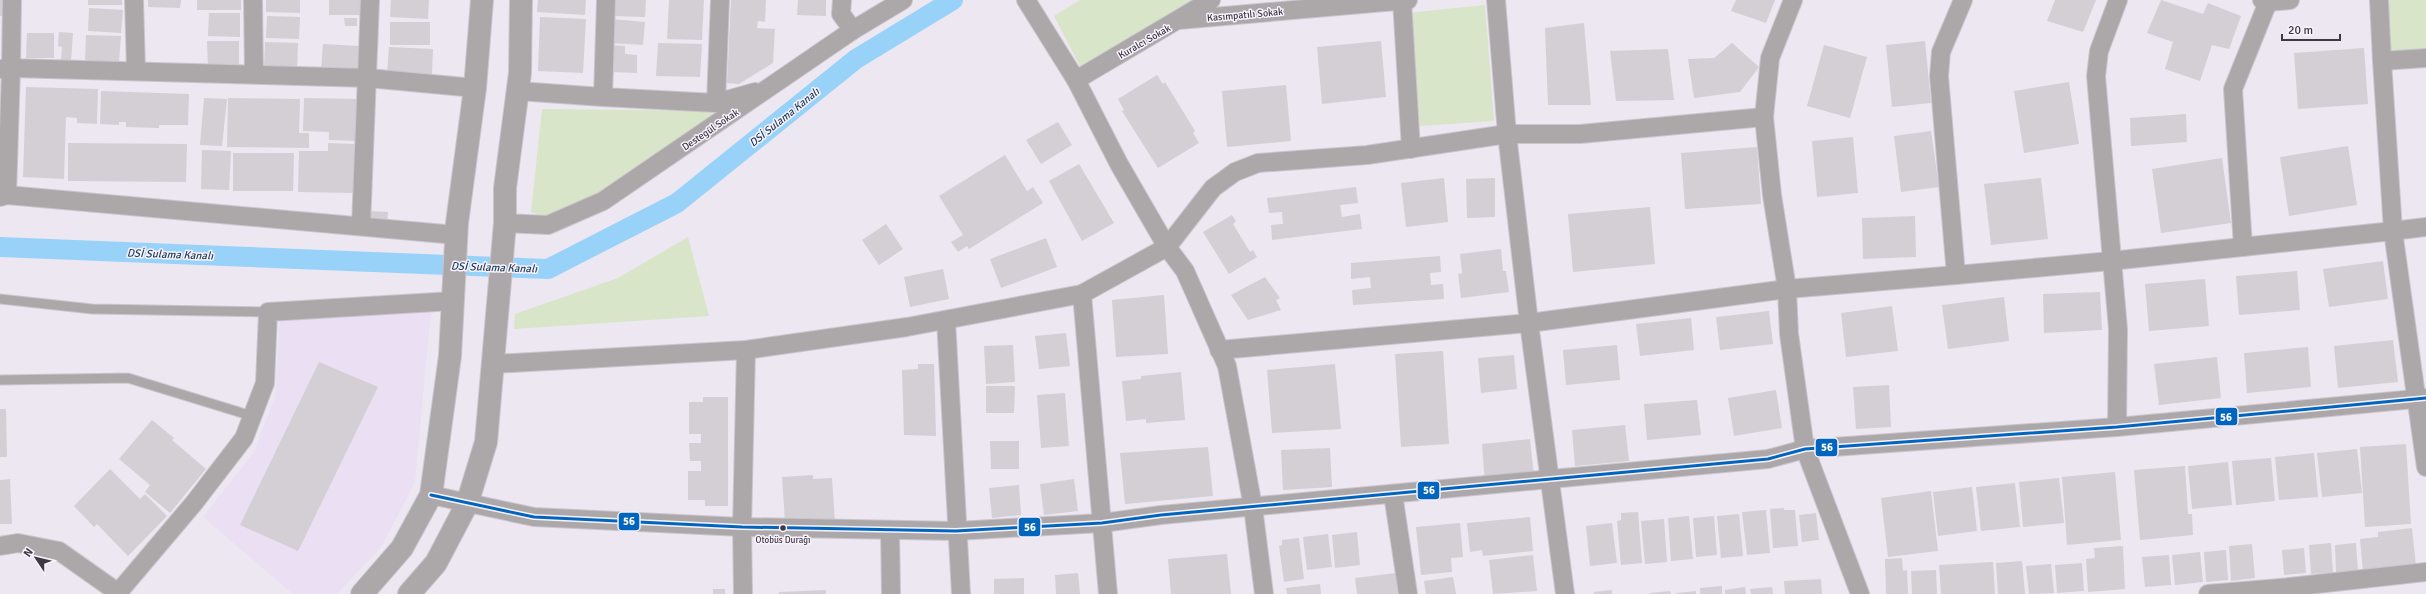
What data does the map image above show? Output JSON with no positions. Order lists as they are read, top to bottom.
{
  "streets": {
    "street": ["Kasımpatılı Sokak", "Kuralcı Sokak", "Destegül Sokak"]
  },
  "crossings": [
    ["Kasımpatılı Sokak", "Kuralcı Sokak"]
  ],
  "water": ["DSİ Sulama Kanalı"],
  "places": ["Otobüs Durağı"],
  "lines": ["transit line 56"],
  "scale_bar": "20 m",
  "north": "top left"
}
